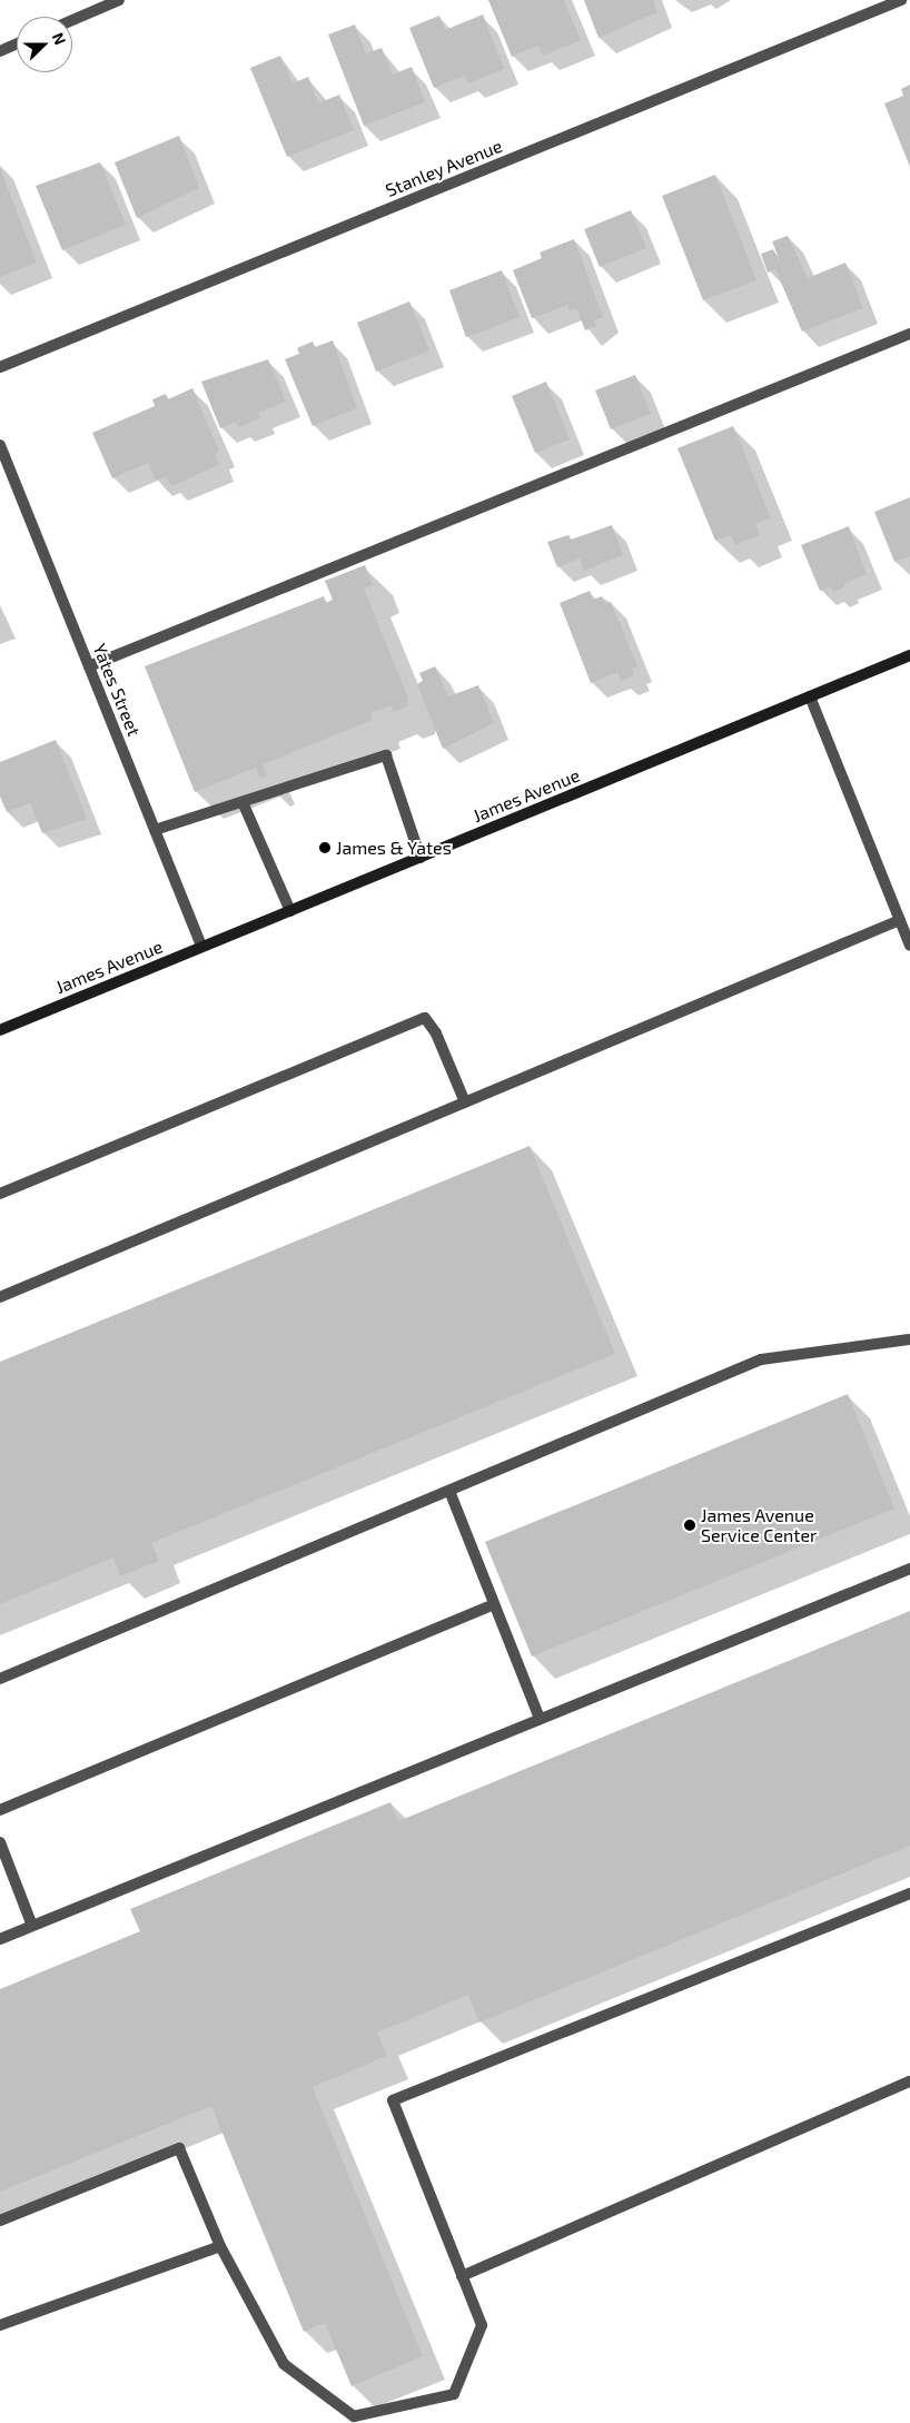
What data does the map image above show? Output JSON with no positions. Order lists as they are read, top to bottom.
{
  "streets": {
    "main road": ["James Avenue"],
    "street": ["Stanley Avenue", "Yates Street"]
  },
  "crossings": [
    ["Yates Street", "James Avenue"]
  ],
  "places": ["James & Yates", "James Avenue Service Center"],
  "north": "right"
}
